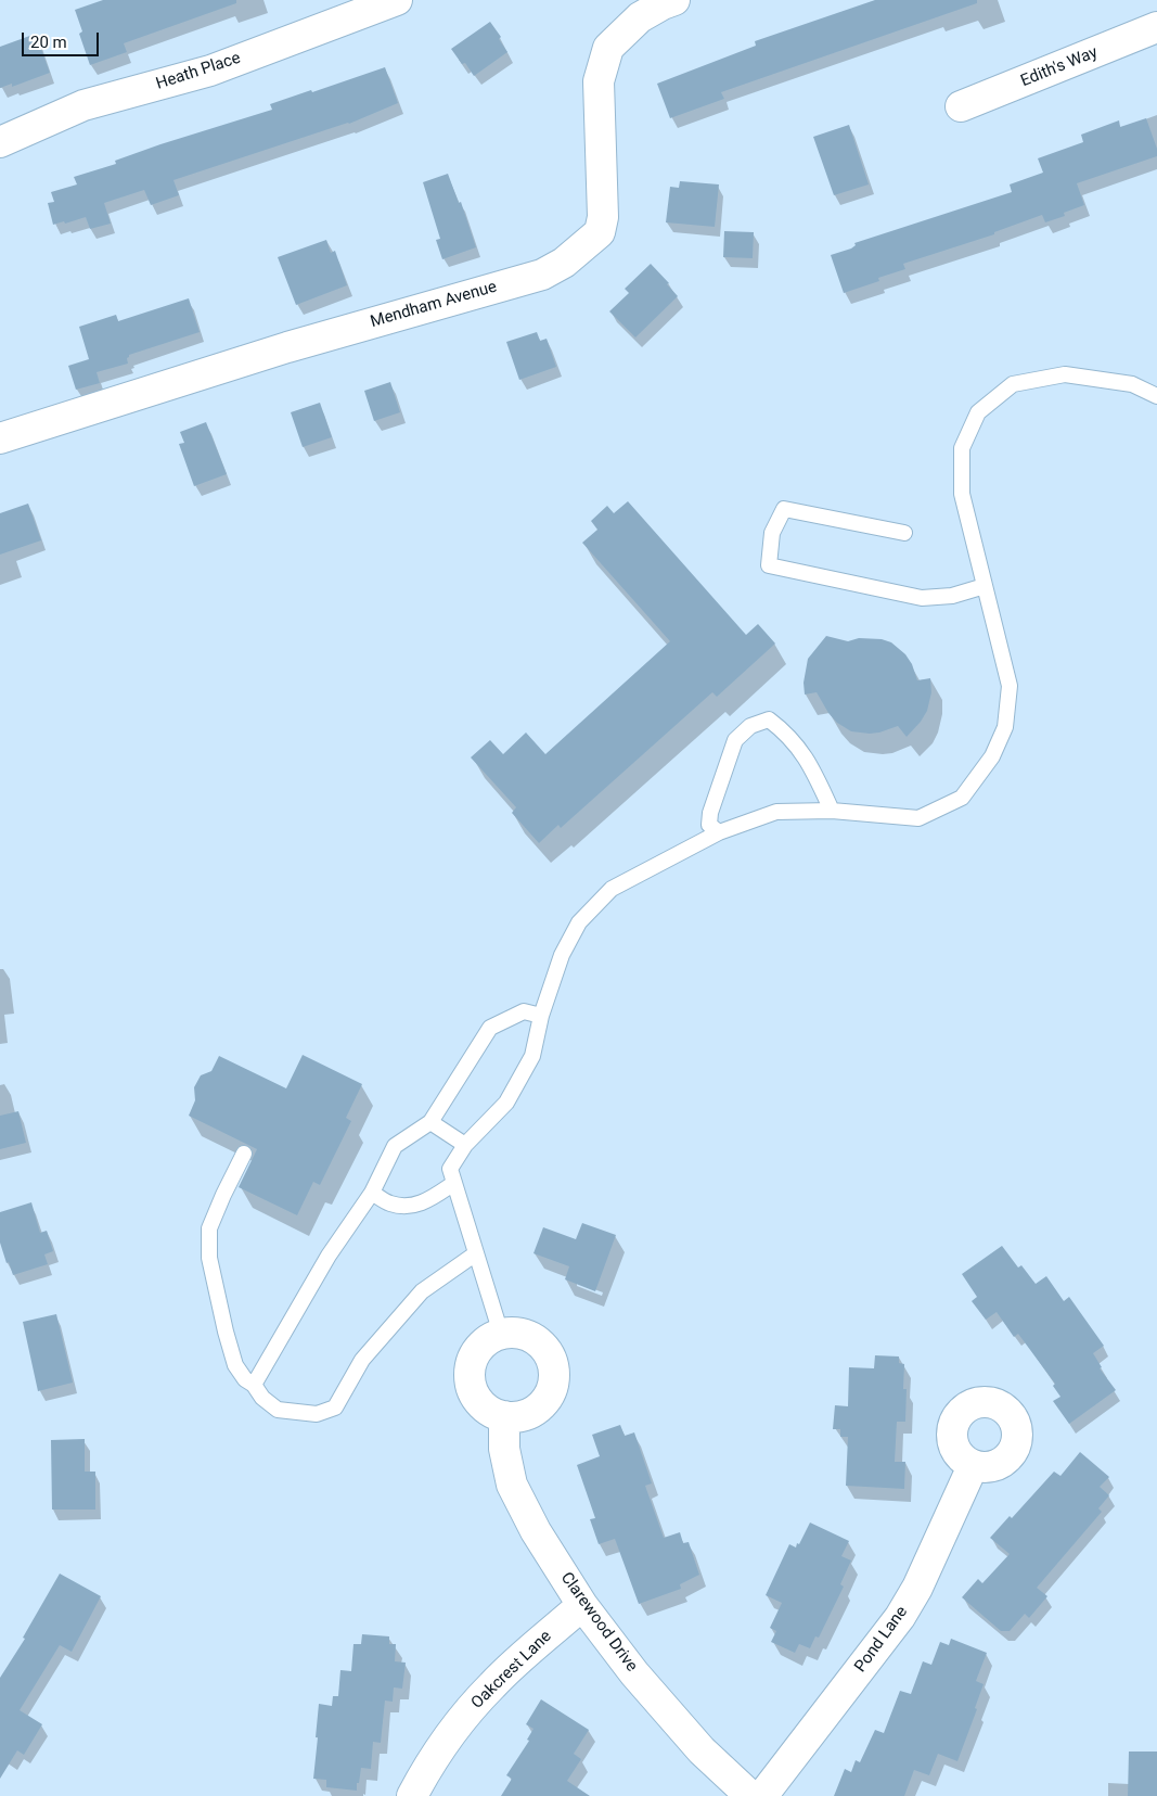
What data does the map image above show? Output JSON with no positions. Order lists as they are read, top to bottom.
{
  "streets": {
    "street": [
      "Edith's Way",
      "Heath Place",
      "Mendham Avenue",
      "Clarewood Drive",
      "Pond Lane",
      "Oakcrest Lane"
    ]
  },
  "crossings": [
    ["Clarewood Drive", "Oakcrest Lane"]
  ],
  "scale_bar": "20 m"
}
